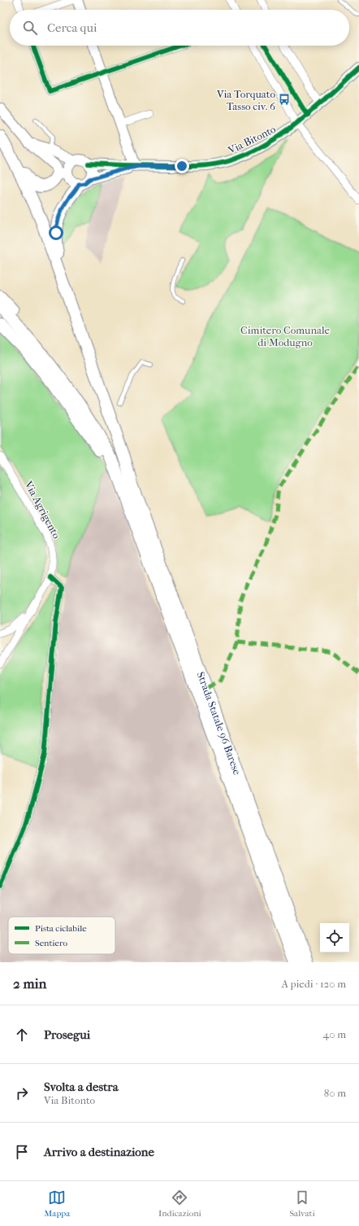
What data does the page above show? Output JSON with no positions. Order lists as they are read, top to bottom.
{
  "streets": {
    "main road": ["Strada Statale 96 Barese"],
    "street": ["Via Bitonto", "Via Agrigento"]
  },
  "parks": ["Cimitero Comunale di Modugno"],
  "places": {
    "bus stop": ["Via Torquato Tasso civ. 6"]
  },
  "legend": ["Pista ciclabile", "Sentiero"],
  "page": {
    "search": "Cerca qui",
    "heading": ["2 min", "A piedi · 120 m"],
    "list": [
      ["Prosegui", "40 m"],
      ["Svolta a destra", "Via Bitonto", "80 m"],
      "Arrivo a destinazione"
    ],
    "nav": ["Mappa", "Indicazioni", "Salvati"]
  }
}
